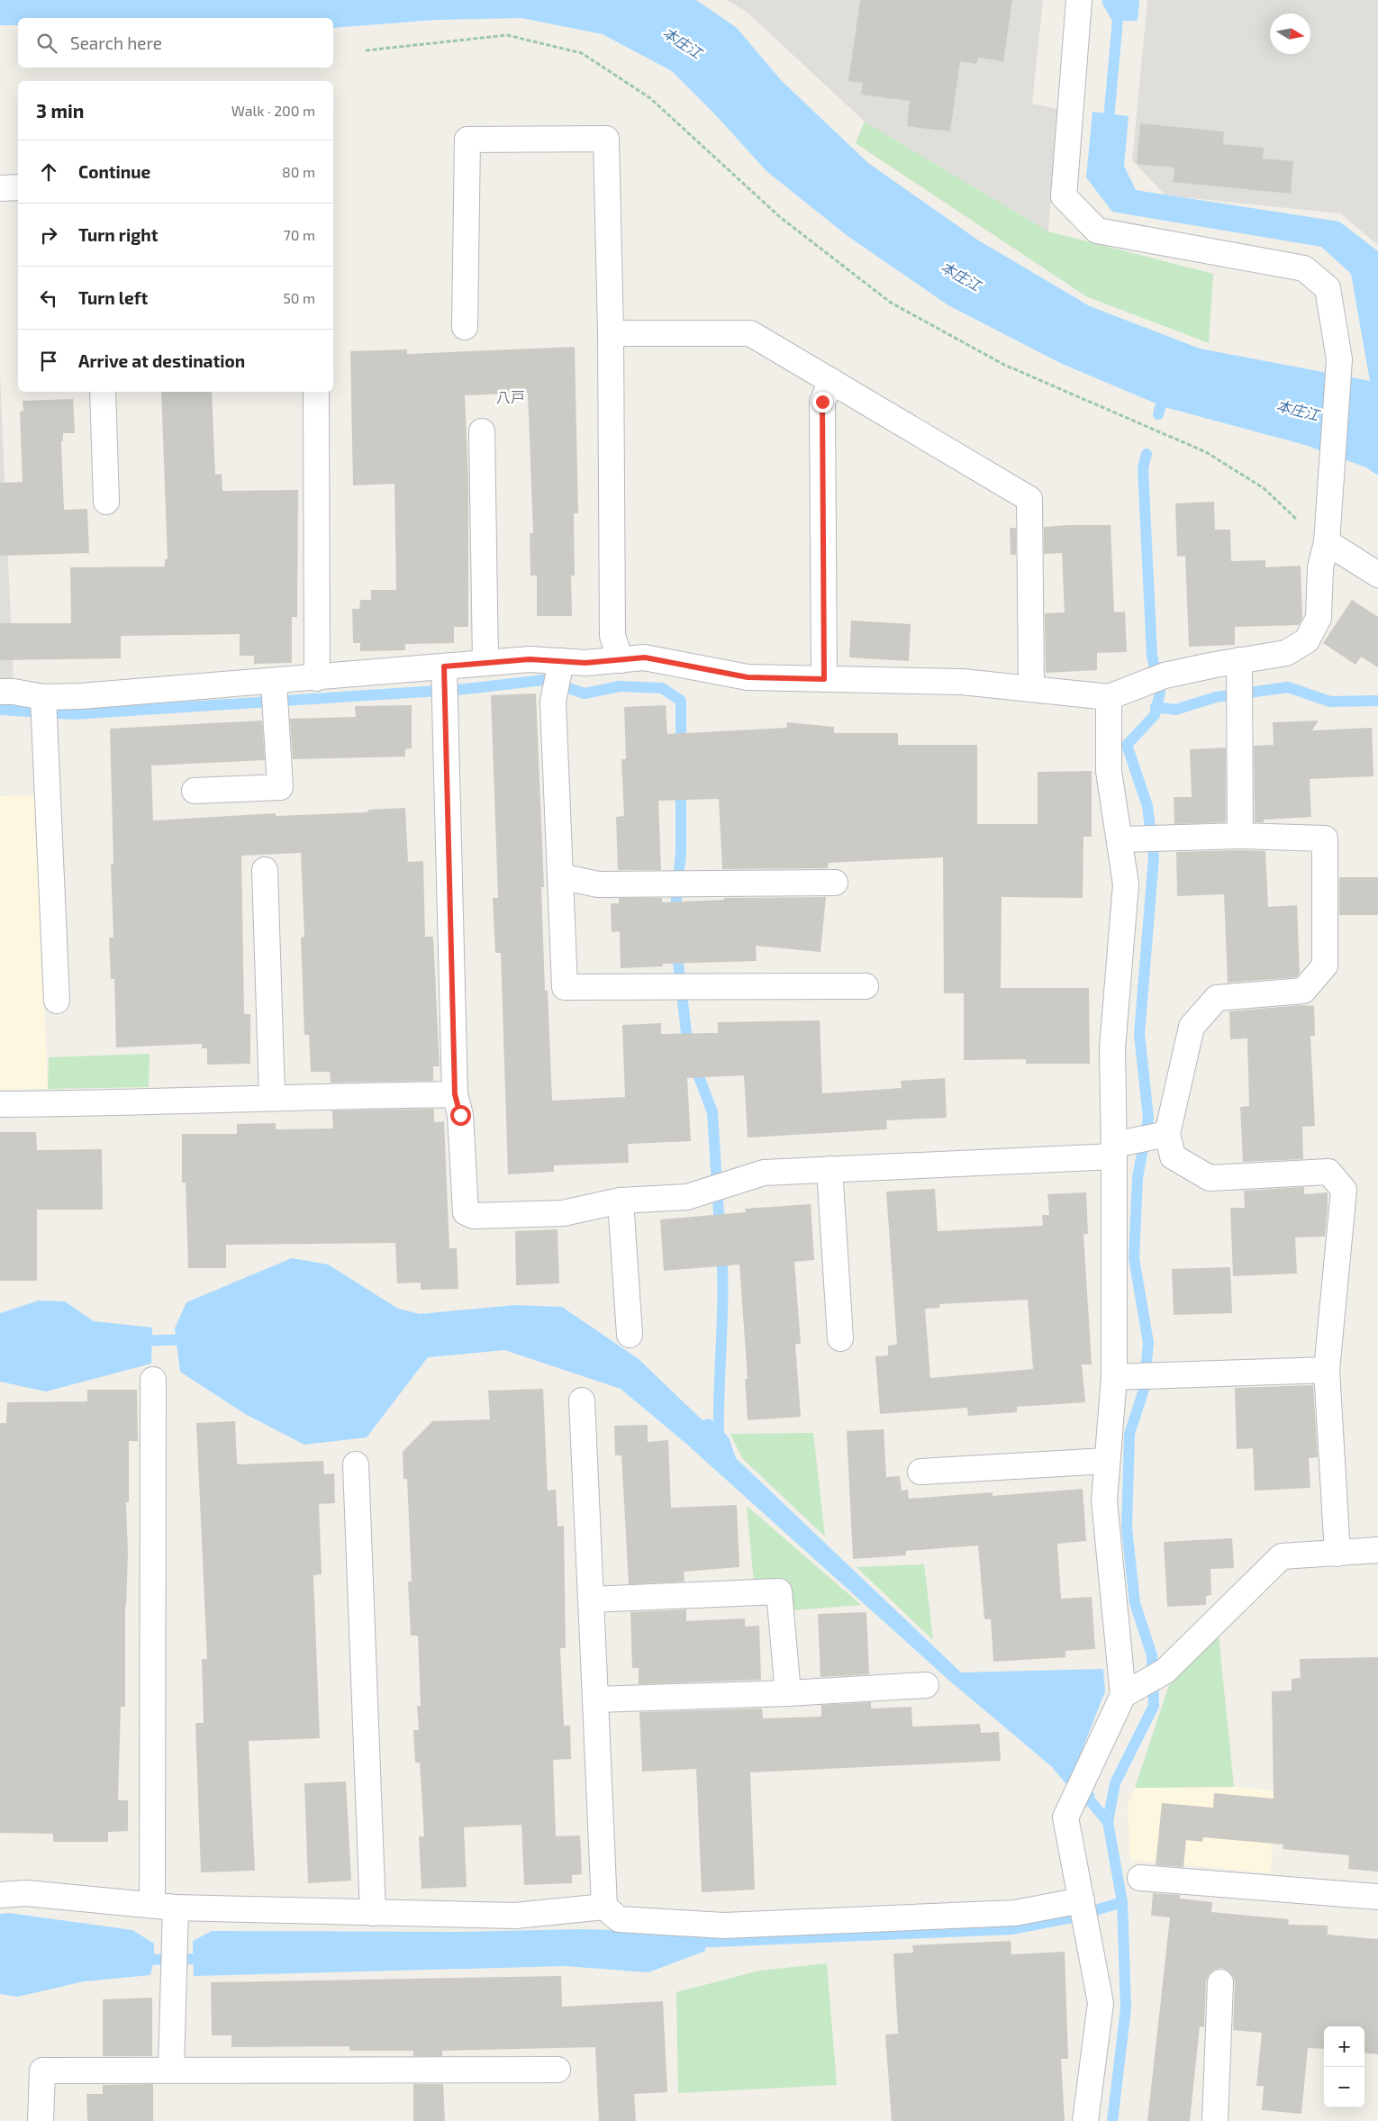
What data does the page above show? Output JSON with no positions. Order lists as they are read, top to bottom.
{
  "districts": ["八戸"],
  "water": ["本庄江"],
  "north": "right",
  "page": {
    "search": "Search here",
    "heading": ["3 min", "Walk · 200 m"],
    "list": [
      ["Continue", "80 m"],
      ["Turn right", "70 m"],
      ["Turn left", "50 m"],
      "Arrive at destination"
    ],
    "map_buttons": ["+", "−"]
  }
}
